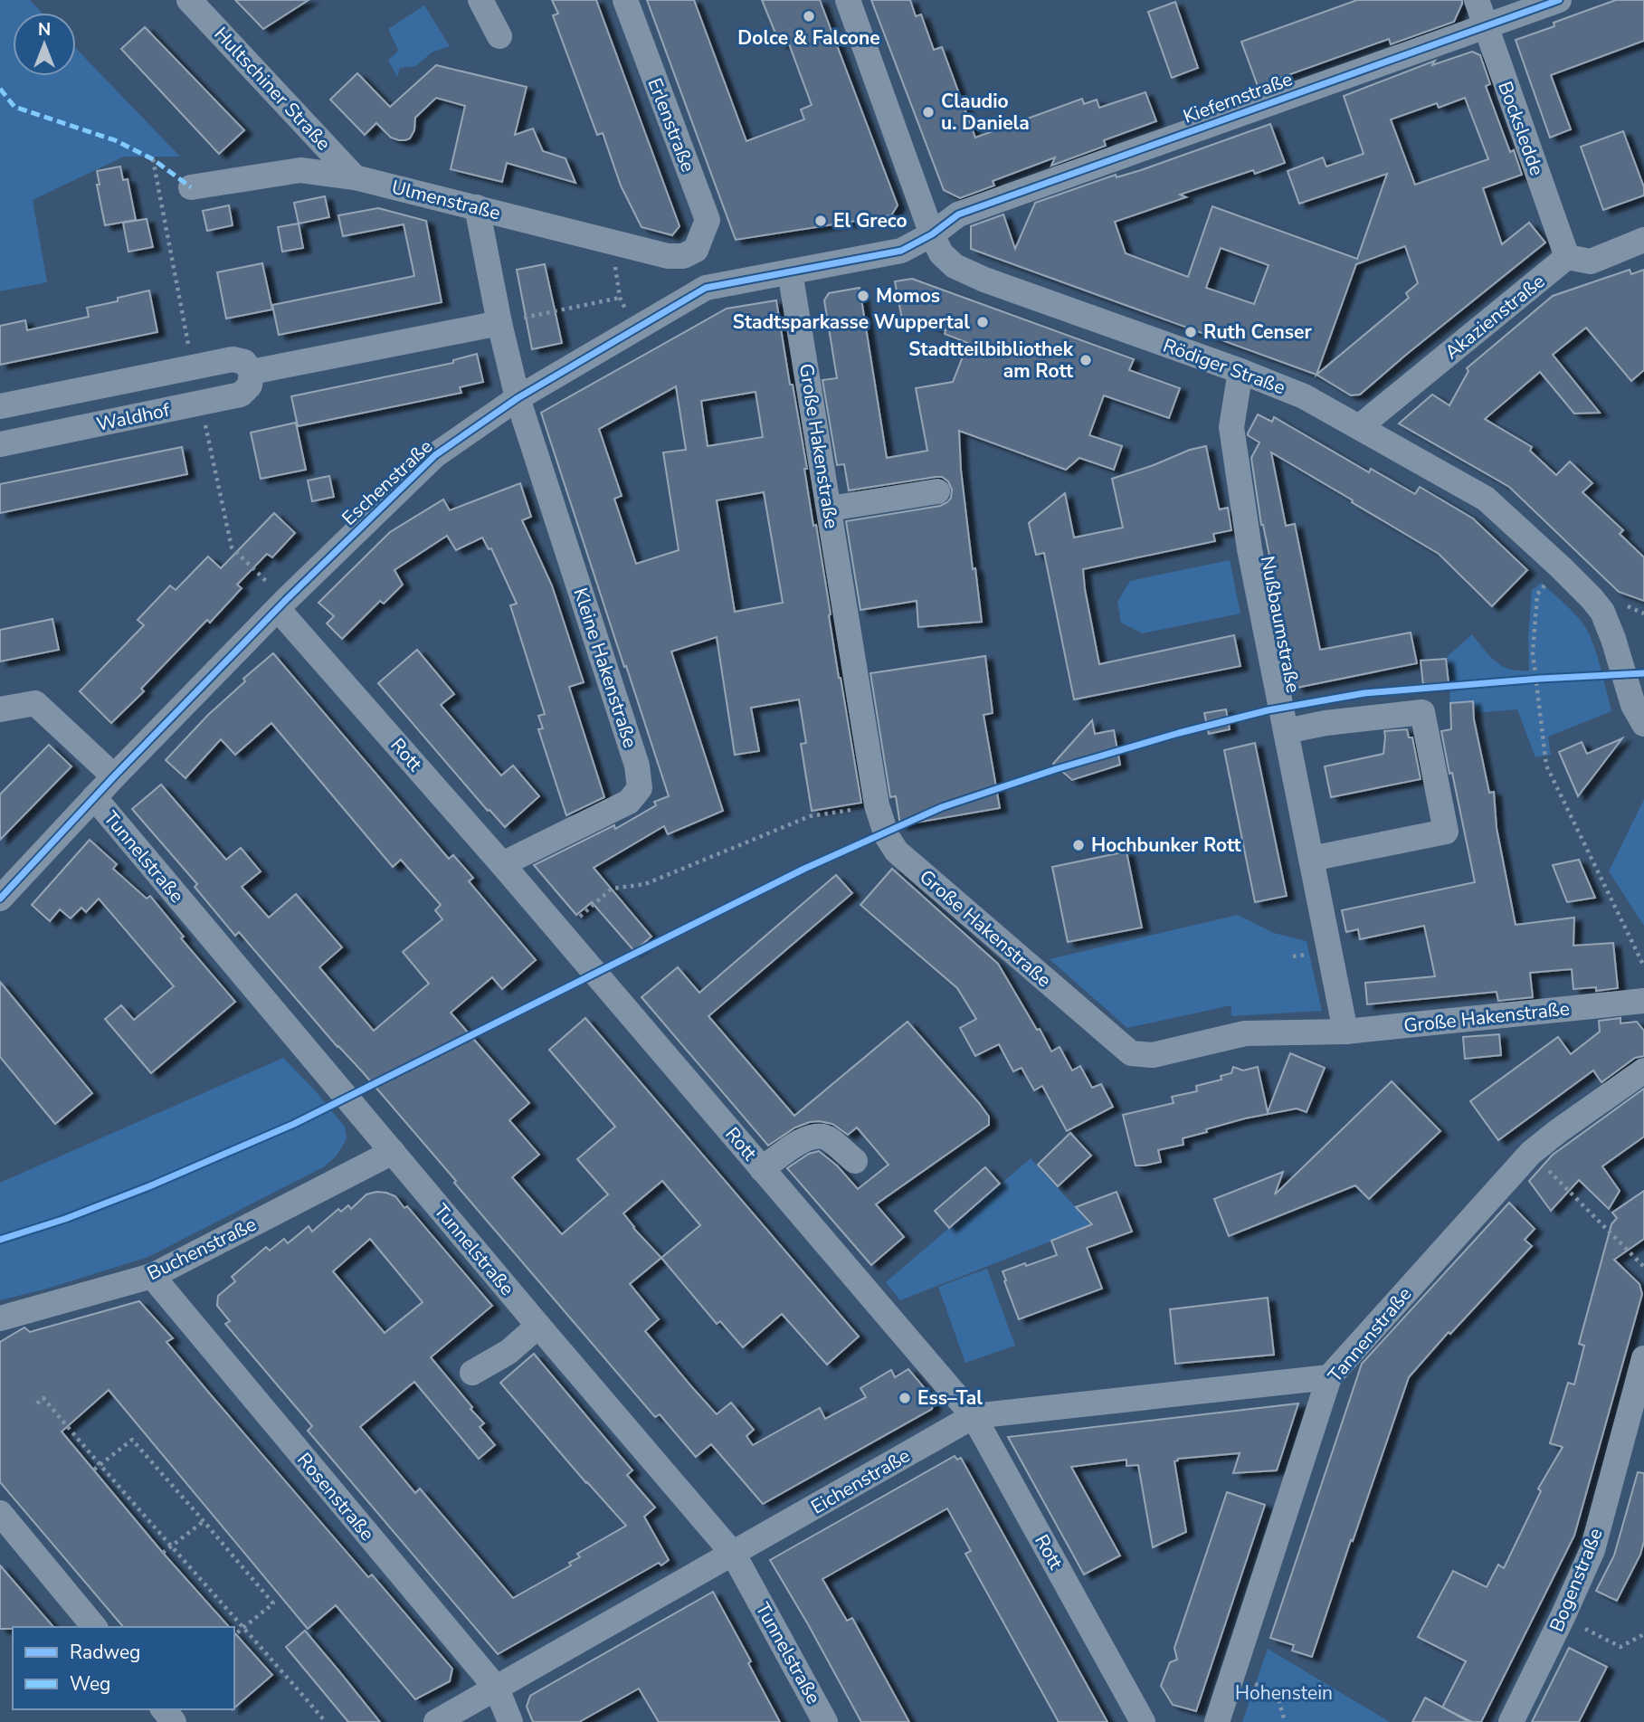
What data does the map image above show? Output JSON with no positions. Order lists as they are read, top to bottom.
{
  "streets": {
    "street": [
      "Hultschiner Straße",
      "Kiefernstraße",
      "Erlenstraße",
      "Bocksledde",
      "Ulmenstraße",
      "Akazienstraße",
      "Rödiger Straße",
      "Waldhof",
      "Große Hakenstraße",
      "Eschenstraße",
      "Nußbaumstraße",
      "Kleine Hakenstraße",
      "Rott",
      "Tunnelstraße",
      "Buchenstraße",
      "Tannenstraße",
      "Eichenstraße",
      "Rosenstraße",
      "Bogenstraße"
    ]
  },
  "crossings": [
    ["Hultschiner Straße", "Ulmenstraße"],
    ["Kiefernstraße", "Bocksledde"],
    ["Kiefernstraße", "Rödiger Straße"],
    ["Kiefernstraße", "Eschenstraße"],
    ["Erlenstraße", "Ulmenstraße"],
    ["Bocksledde", "Akazienstraße"],
    ["Akazienstraße", "Rödiger Straße"],
    ["Rödiger Straße", "Eschenstraße"],
    ["Rödiger Straße", "Nußbaumstraße"],
    ["Große Hakenstraße", "Eschenstraße"],
    ["Große Hakenstraße", "Nußbaumstraße"],
    ["Eschenstraße", "Kleine Hakenstraße"],
    ["Eschenstraße", "Rott"],
    ["Eschenstraße", "Tunnelstraße"],
    ["Kleine Hakenstraße", "Rott"],
    ["Rott", "Eichenstraße"],
    ["Tunnelstraße", "Buchenstraße"],
    ["Tunnelstraße", "Eichenstraße"],
    ["Buchenstraße", "Rosenstraße"],
    ["Tannenstraße", "Eichenstraße"],
    ["Eichenstraße", "Rosenstraße"]
  ],
  "parks": ["Hohenstein"],
  "places": [
    "Dolce & Falcone",
    "Claudio u. Daniela",
    "El Greco",
    "Momos",
    "Stadtsparkasse Wuppertal",
    "Ruth Censer",
    "Stadtteilbibliothek am Rott",
    "Hochbunker Rott",
    "Ess–Tal"
  ],
  "legend": ["Radweg", "Weg"],
  "north": "top"
}
